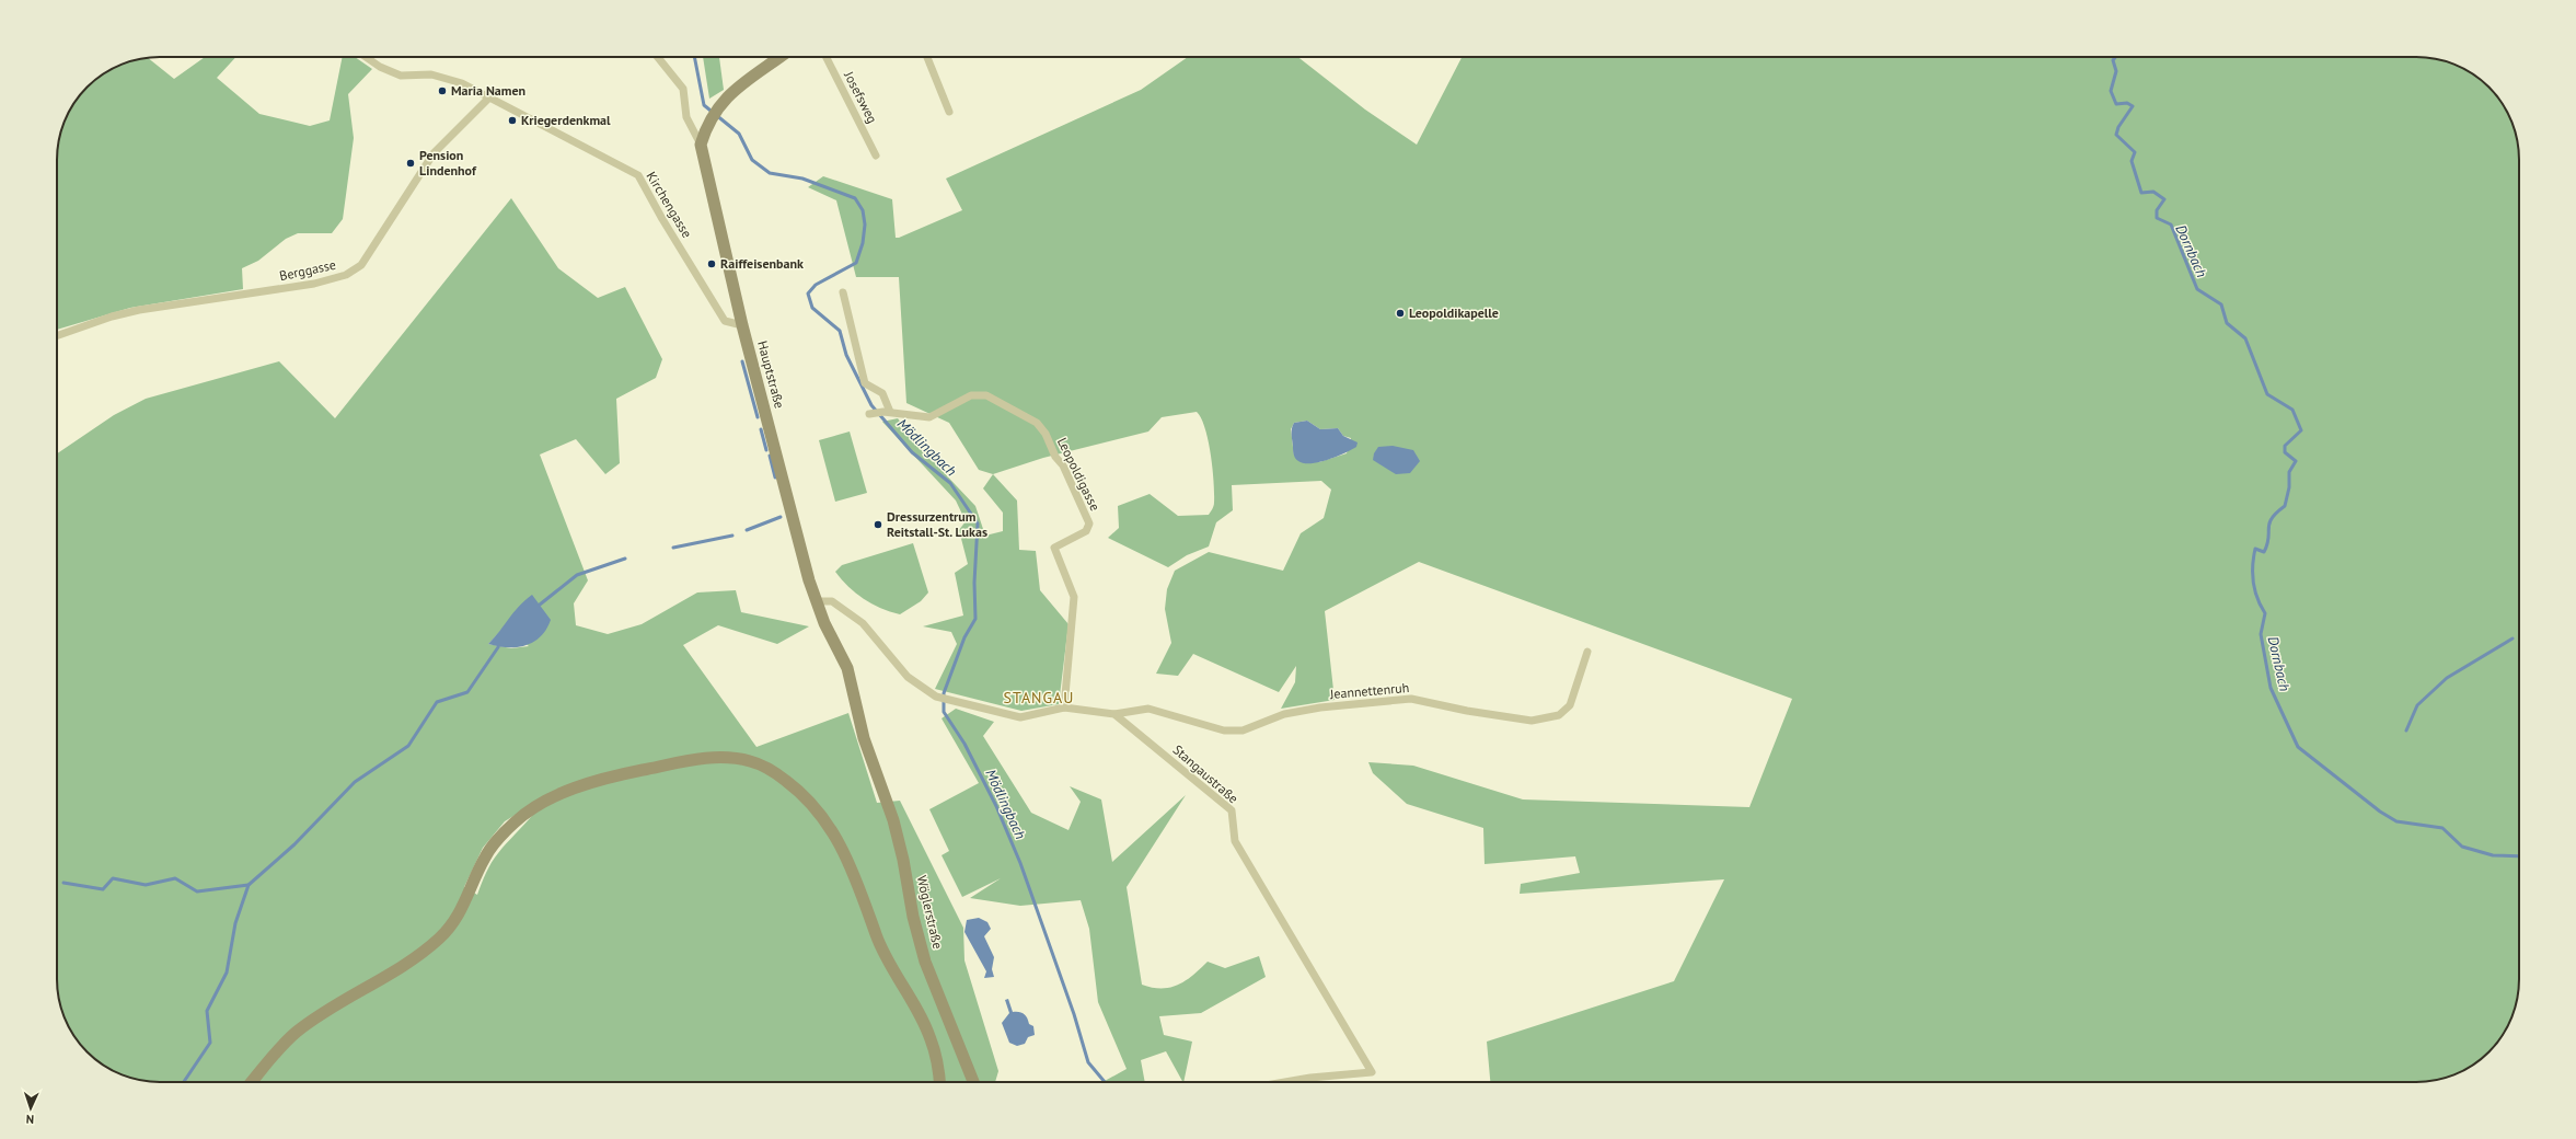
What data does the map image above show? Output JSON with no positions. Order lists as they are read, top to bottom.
{
  "streets": {
    "main road": ["Hauptstraße", "Wöglerstraße"],
    "street": [
      "Josefsweg",
      "Kirchengasse",
      "Berggasse",
      "Leopoldigasse",
      "Jeannettenruh",
      "Stangaustraße"
    ]
  },
  "crossings": [
    ["Kirchengasse", "Berggasse"],
    ["Kirchengasse", "Hauptstraße"],
    ["Hauptstraße", "Wöglerstraße"],
    ["Jeannettenruh", "Stangaustraße"]
  ],
  "districts": ["STANGAU"],
  "water": ["Dornbach", "Mödlingbach"],
  "places": [
    "Maria Namen",
    "Kriegerdenkmal",
    "Pension Lindenhof",
    "Raiffeisenbank",
    "Leopoldikapelle",
    "Dressurzentrum Reitstall-St. Lukas"
  ],
  "north": "bottom"
}
